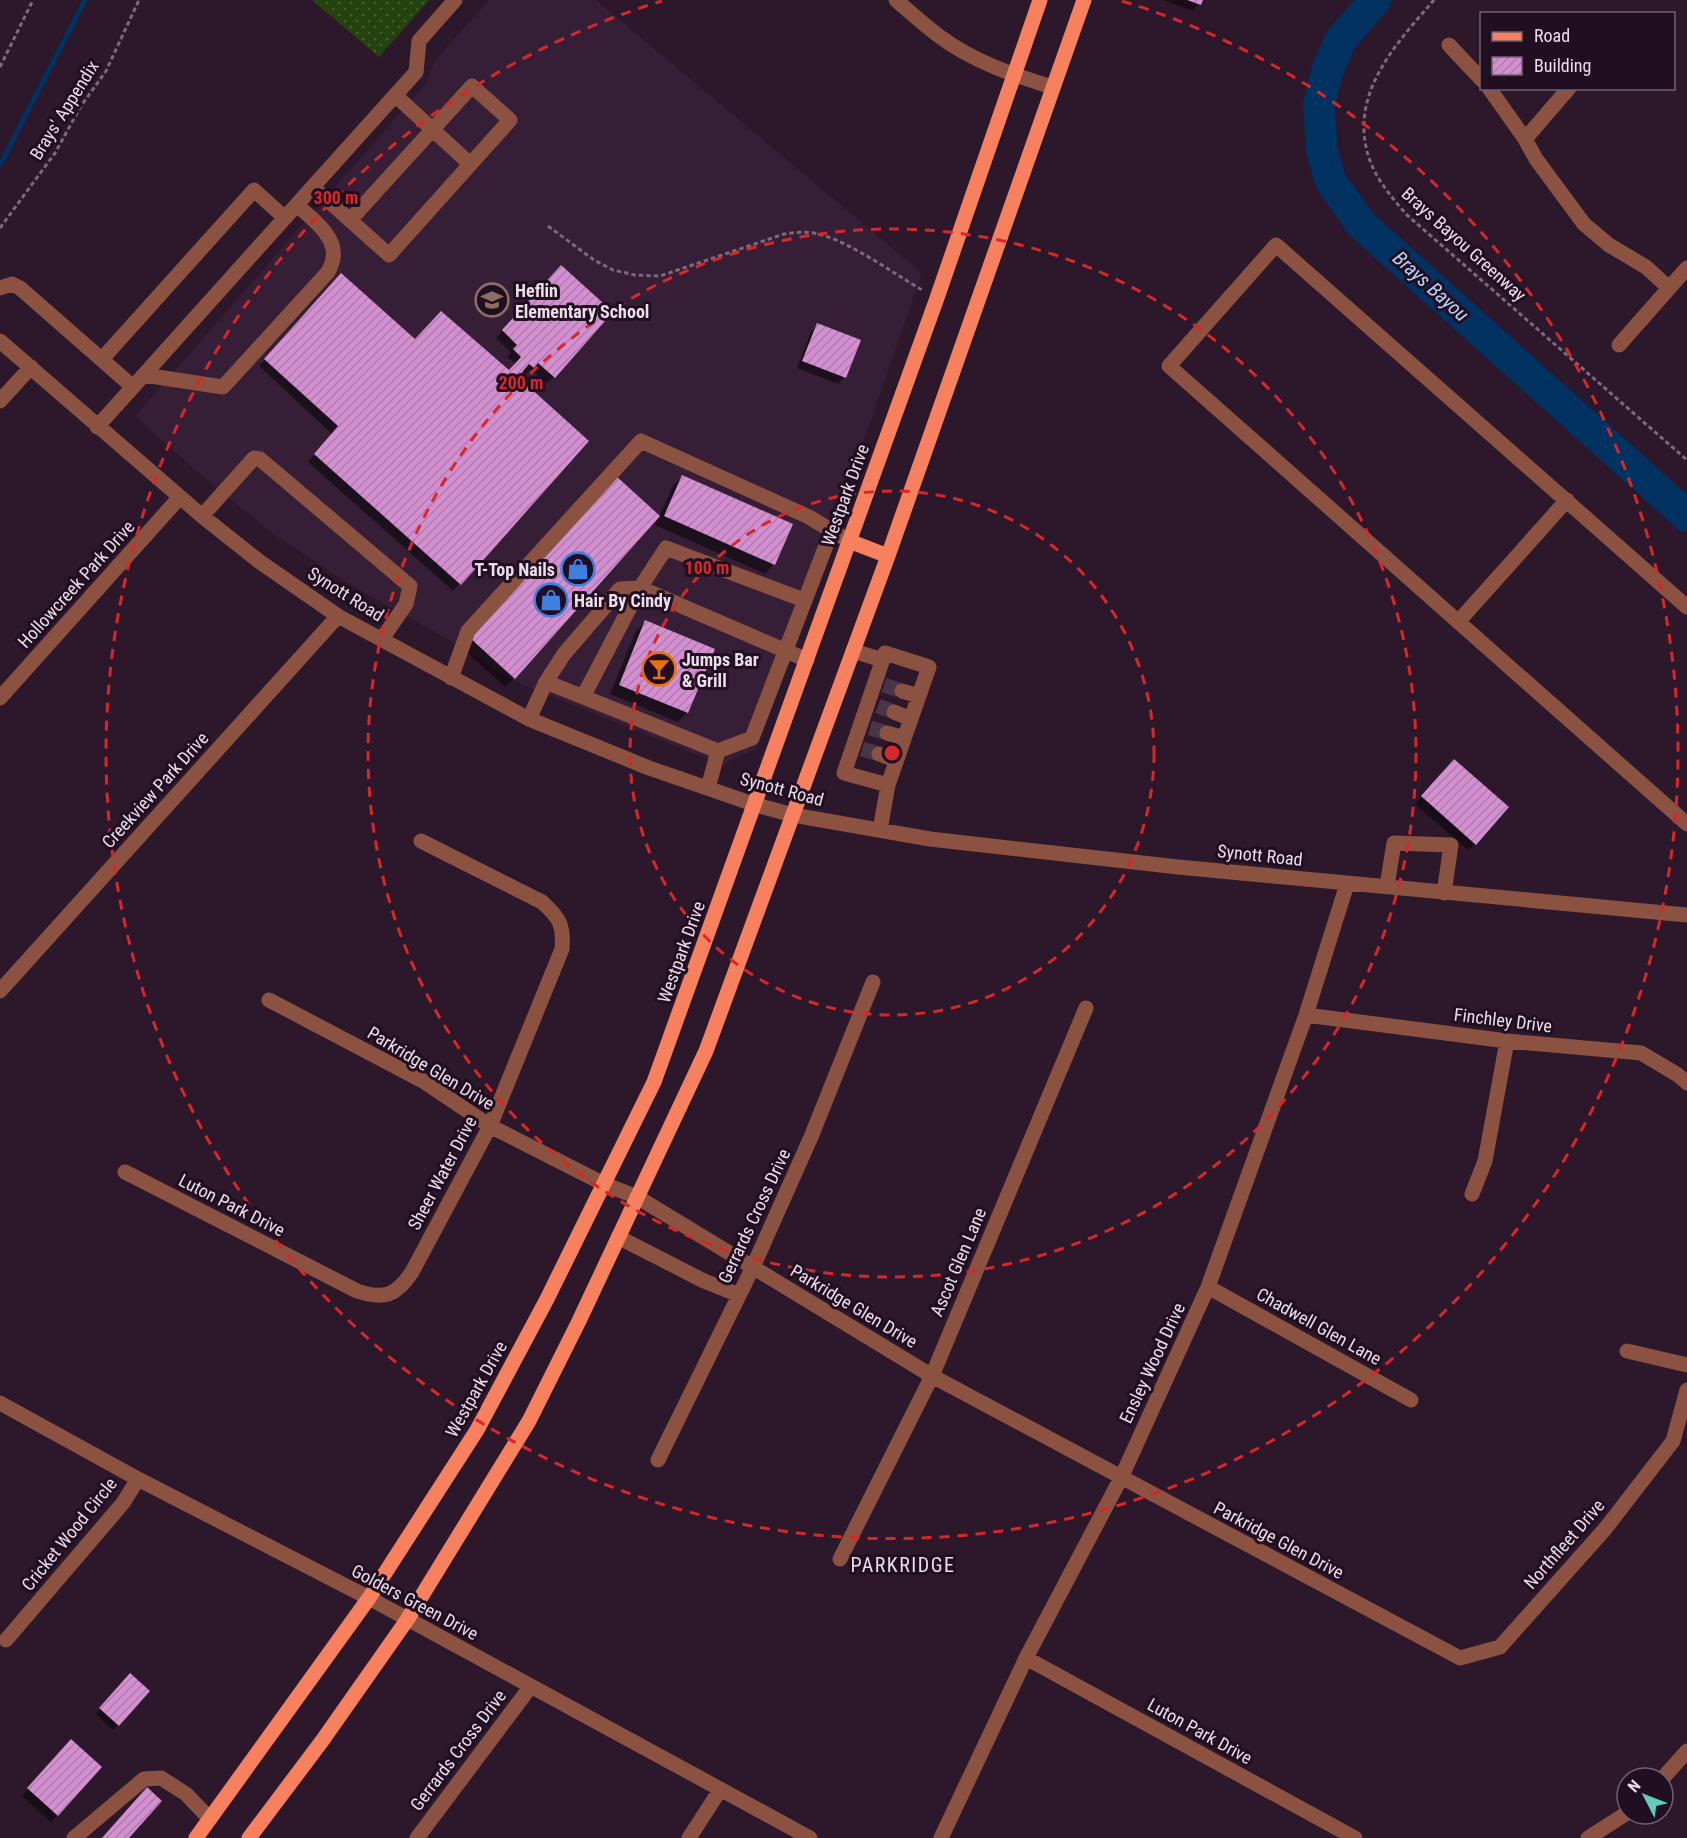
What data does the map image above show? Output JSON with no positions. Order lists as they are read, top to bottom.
{
  "streets": {
    "main road": ["Westpark Drive"],
    "street": [
      "Hollowcreek Park Drive",
      "Synott Road",
      "Creekview Park Drive",
      "Finchley Drive",
      "Parkridge Glen Drive",
      "Sheer Water Drive",
      "Luton Park Drive",
      "Gerrards Cross Drive",
      "Ascot Glen Lane",
      "Chadwell Glen Lane",
      "Ensley Wood Drive",
      "Cricket Wood Circle",
      "Northfleet Drive",
      "Golders Green Drive"
    ],
    "path": ["Brays' Appendix", "Brays Bayou Greenway"]
  },
  "crossings": [
    ["Westpark Drive", "Synott Road"],
    ["Westpark Drive", "Parkridge Glen Drive"],
    ["Westpark Drive", "Golders Green Drive"],
    ["Hollowcreek Park Drive", "Synott Road"],
    ["Synott Road", "Creekview Park Drive"],
    ["Synott Road", "Ensley Wood Drive"],
    ["Finchley Drive", "Ensley Wood Drive"],
    ["Parkridge Glen Drive", "Sheer Water Drive"],
    ["Parkridge Glen Drive", "Gerrards Cross Drive"],
    ["Parkridge Glen Drive", "Ascot Glen Lane"],
    ["Parkridge Glen Drive", "Ensley Wood Drive"],
    ["Parkridge Glen Drive", "Northfleet Drive"],
    ["Sheer Water Drive", "Luton Park Drive"],
    ["Luton Park Drive", "Ensley Wood Drive"],
    ["Gerrards Cross Drive", "Golders Green Drive"],
    ["Chadwell Glen Lane", "Ensley Wood Drive"],
    ["Cricket Wood Circle", "Golders Green Drive"]
  ],
  "districts": ["PARKRIDGE"],
  "water": ["Brays Bayou"],
  "places": {
    "school or university": ["Heflin Elementary School"],
    "shop": ["T-Top Nails", "Hair By Cindy"],
    "bar": ["Jumps Bar & Grill"]
  },
  "legend": ["Road", "Building"],
  "north": "top left",
  "rings": ["300 m", "200 m", "100 m"]
}
